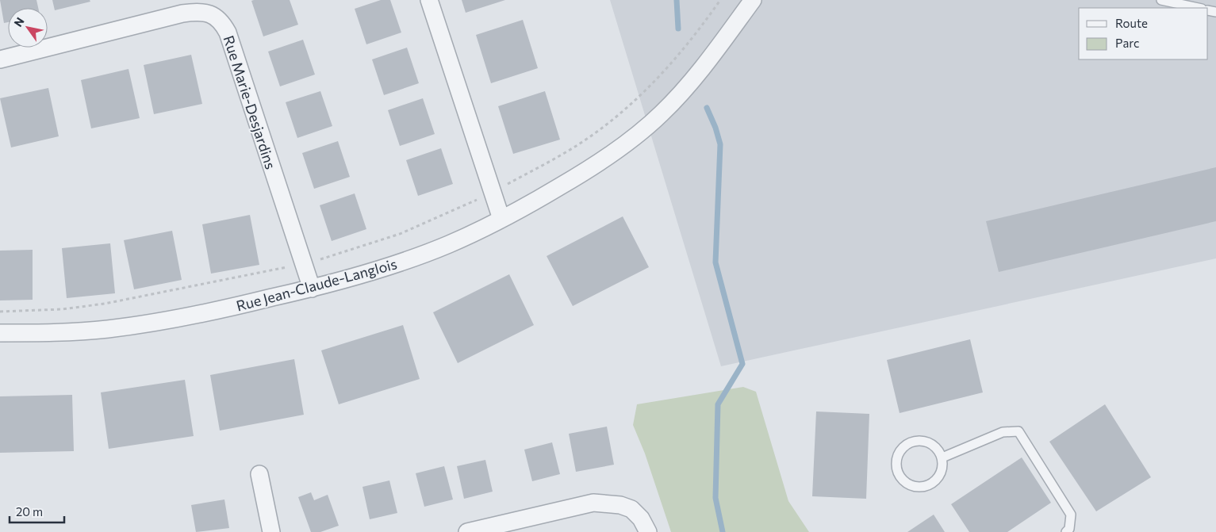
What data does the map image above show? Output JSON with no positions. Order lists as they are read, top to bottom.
{
  "streets": {
    "street": ["Rue Marie-Desjardins", "Rue Jean-Claude-Langlois"]
  },
  "crossings": [
    ["Rue Marie-Desjardins", "Rue Jean-Claude-Langlois"]
  ],
  "legend": ["Route", "Parc"],
  "scale_bar": "20 m",
  "north": "top left"
}
